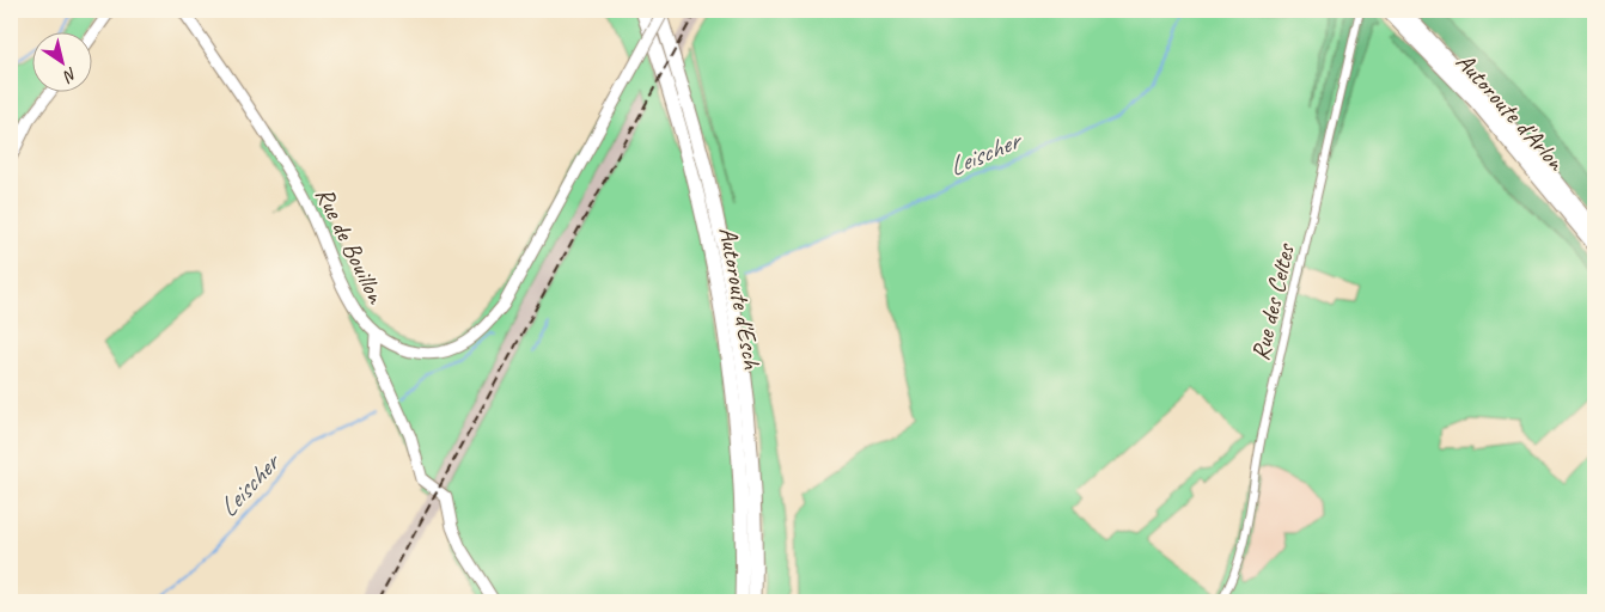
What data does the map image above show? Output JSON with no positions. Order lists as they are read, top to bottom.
{
  "streets": {
    "highway": ["Autoroute d'Arlon", "Autoroute d'Esch"],
    "main road": ["Rue de Bouillon"],
    "street": ["Rue des Celtes"]
  },
  "water": ["Leischer"],
  "north": "bottom right"
}
